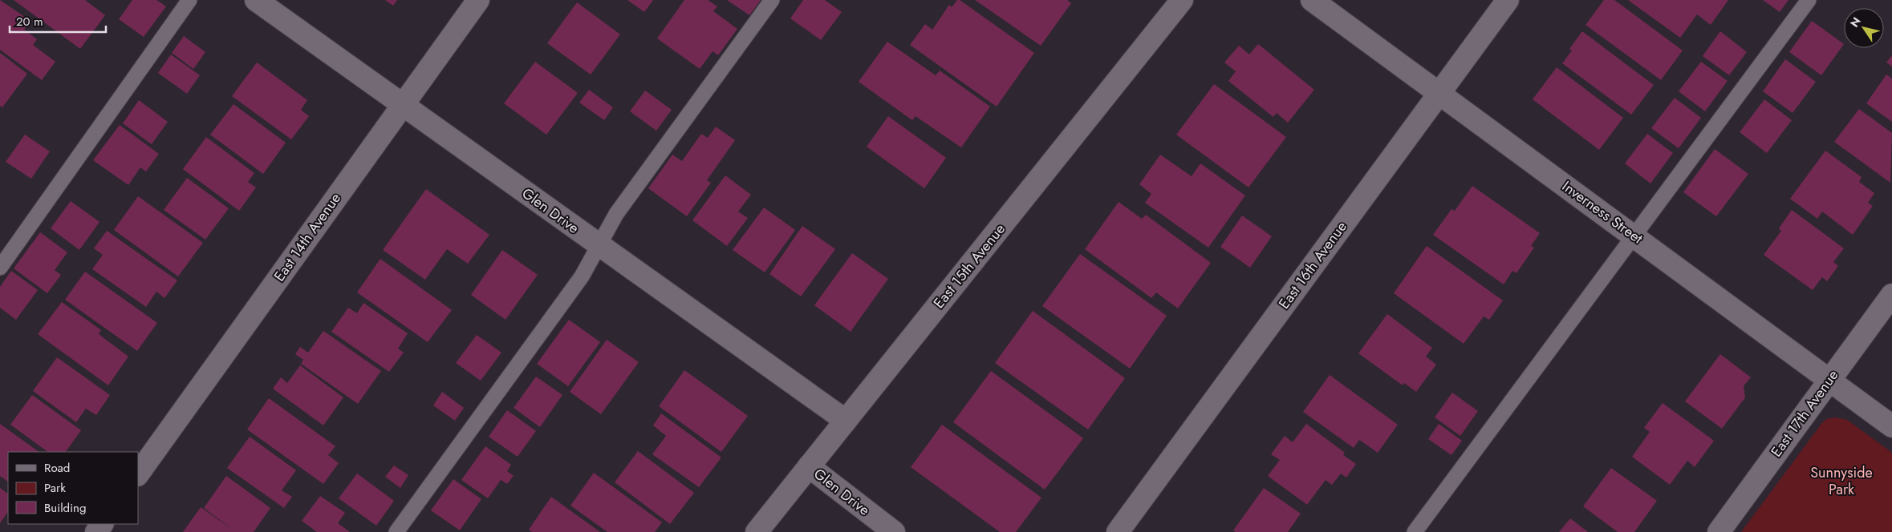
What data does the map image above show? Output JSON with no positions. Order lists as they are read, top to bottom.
{
  "streets": {
    "street": [
      "Glen Drive",
      "Inverness Street",
      "East 14th Avenue",
      "East 16th Avenue",
      "East 15th Avenue",
      "East 17th Avenue"
    ]
  },
  "crossings": [
    ["Glen Drive", "East 14th Avenue"],
    ["Glen Drive", "East 15th Avenue"],
    ["Inverness Street", "East 16th Avenue"],
    ["Inverness Street", "East 17th Avenue"]
  ],
  "parks": ["Sunnyside Park"],
  "legend": ["Road", "Park", "Building"],
  "scale_bar": "20 m",
  "north": "top left"
}
